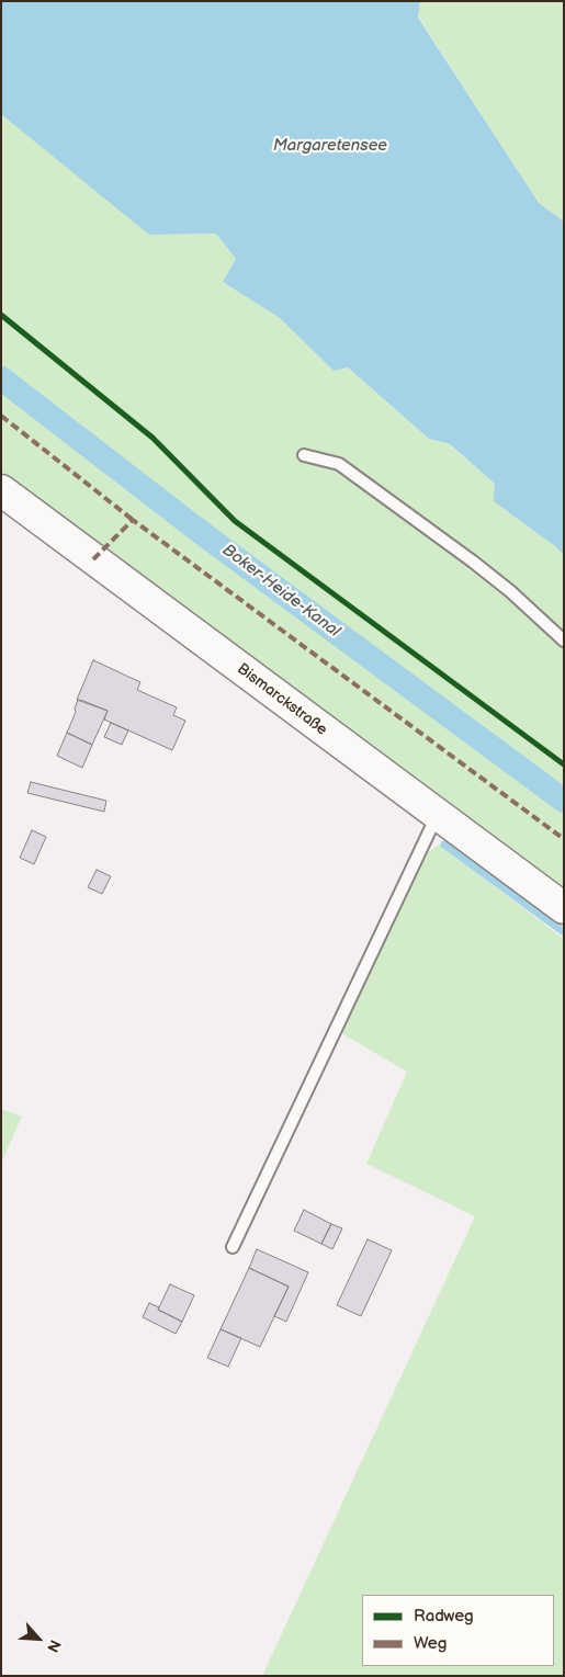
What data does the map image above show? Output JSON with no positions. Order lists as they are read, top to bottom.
{
  "streets": {
    "main road": ["Bismarckstraße"]
  },
  "water": ["Margaretensee", "Boker-Heide-Kanal"],
  "legend": ["Radweg", "Weg"],
  "north": "bottom right"
}
